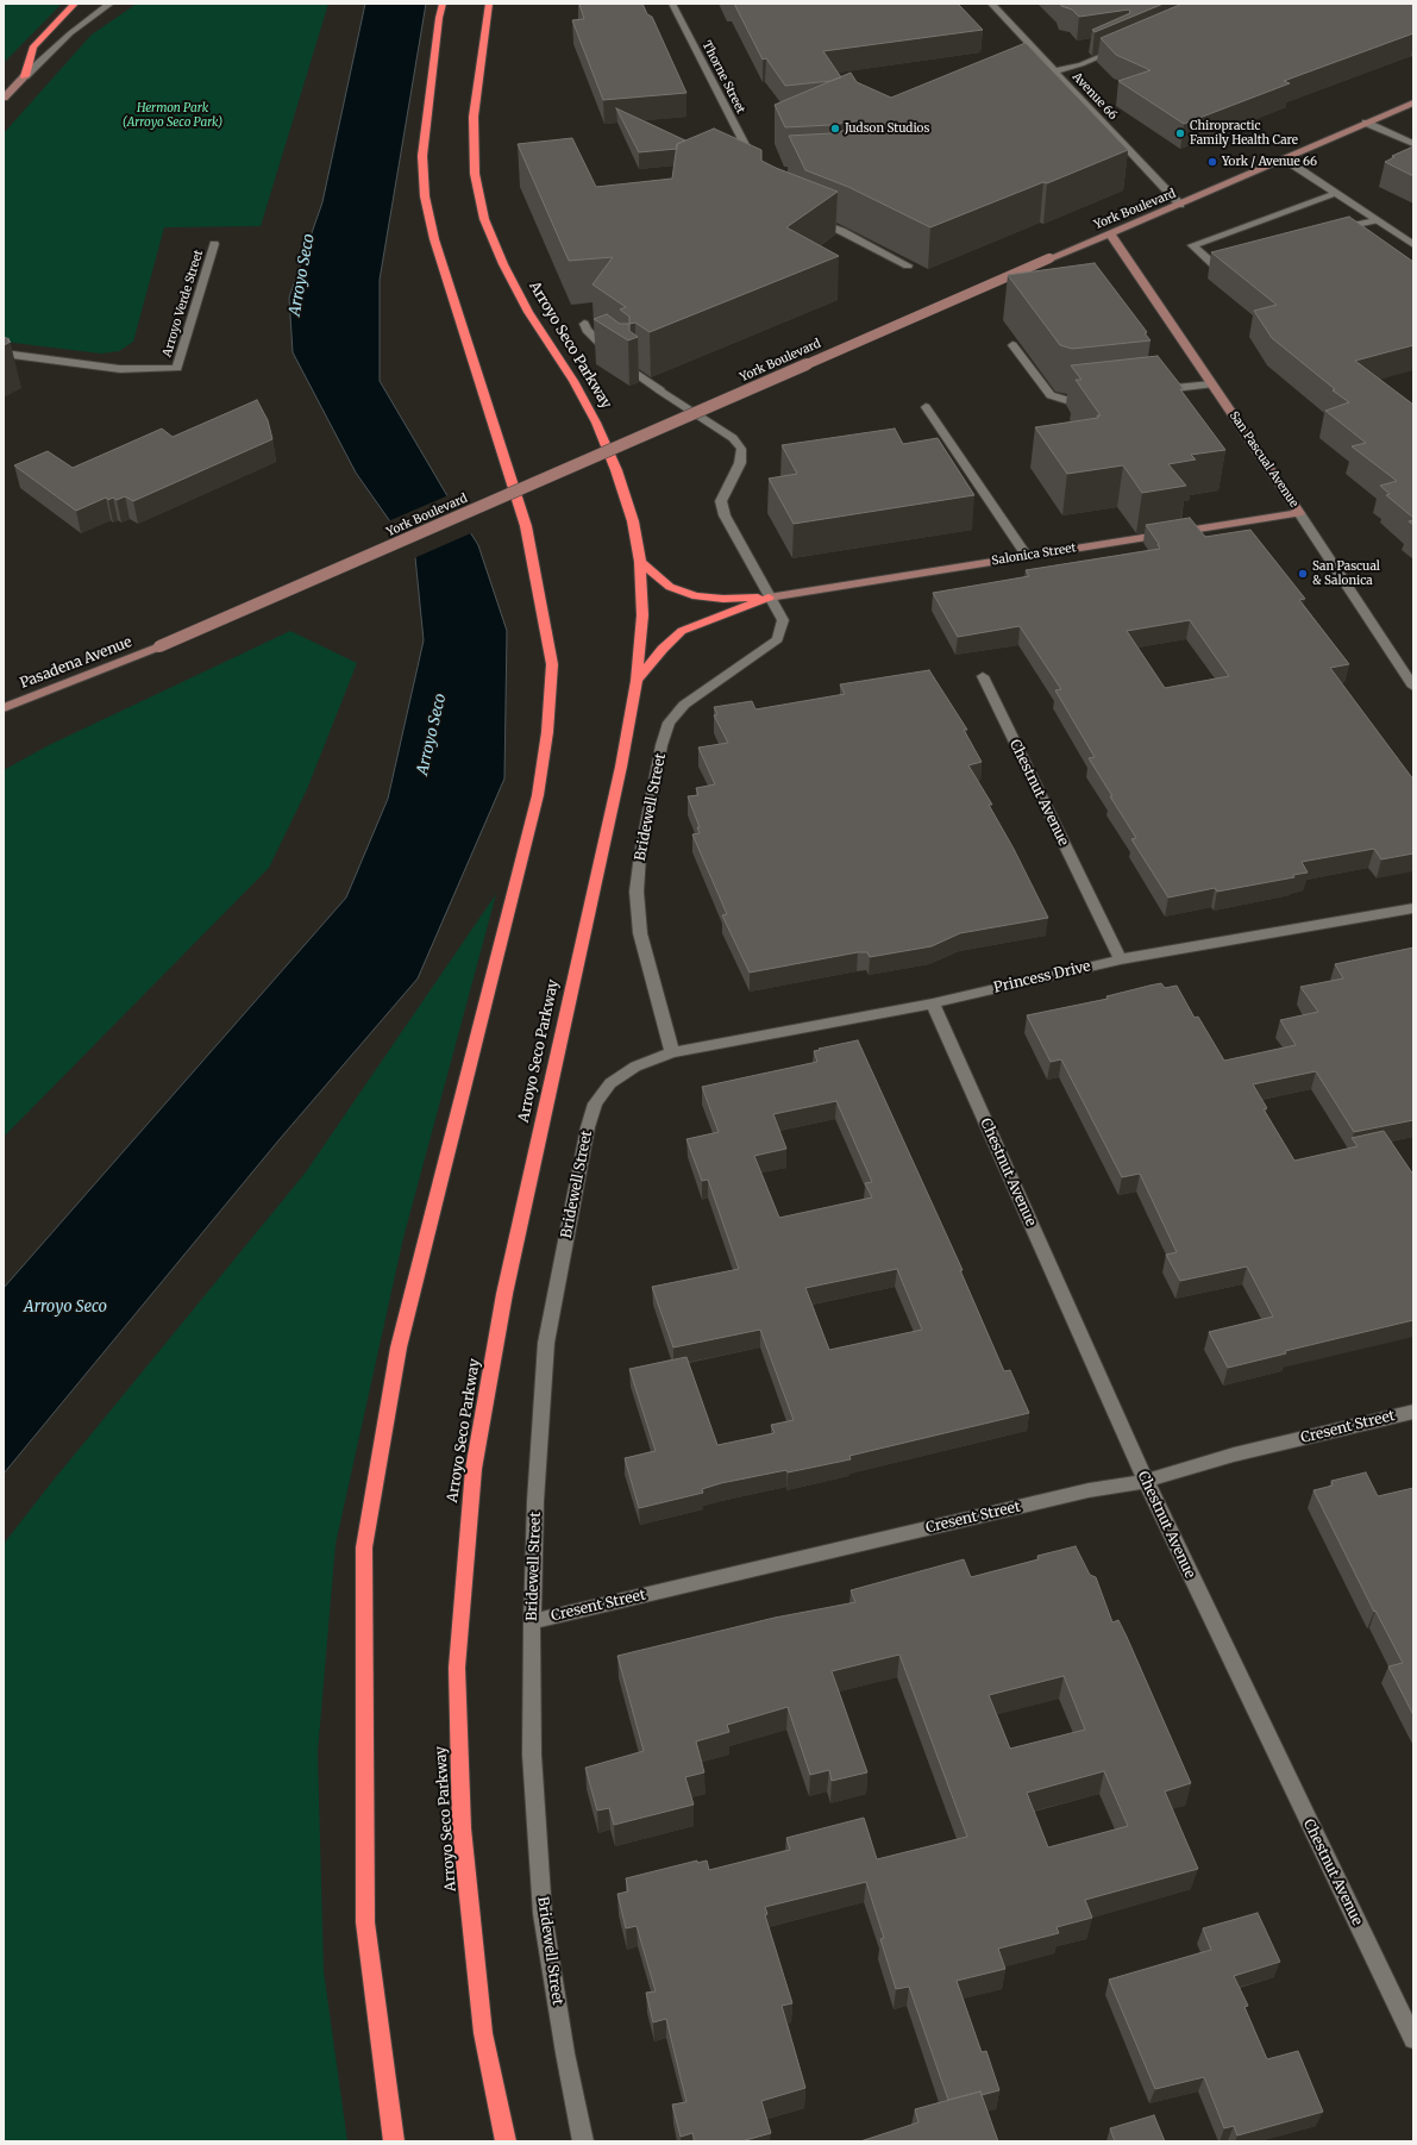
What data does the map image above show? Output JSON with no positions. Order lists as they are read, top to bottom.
{
  "streets": {
    "highway": ["Arroyo Seco Parkway"],
    "main road": [
      "York Boulevard",
      "San Pascual Avenue",
      "Salonica Street",
      "Pasadena Avenue"
    ],
    "street": [
      "Thorne Street",
      "Avenue 66",
      "Arroyo Verde Street",
      "Chestnut Avenue",
      "Bridewell Street",
      "Princess Drive",
      "Cresent Street"
    ]
  },
  "crossings": [
    ["Avenue 66", "York Boulevard"],
    ["York Boulevard", "San Pascual Avenue"],
    ["York Boulevard", "Pasadena Avenue"],
    ["San Pascual Avenue", "Salonica Street"],
    ["Salonica Street", "Bridewell Street"],
    ["Chestnut Avenue", "Princess Drive"],
    ["Chestnut Avenue", "Cresent Street"],
    ["Bridewell Street", "Princess Drive"],
    ["Bridewell Street", "Cresent Street"]
  ],
  "water": ["Arroyo Seco"],
  "parks": ["Hermon Park (Arroyo Seco Park)"],
  "places": [
    "Judson Studios",
    "Chiropractic Family Health Care",
    "York / Avenue 66",
    "San Pascual & Salonica"
  ]
}
